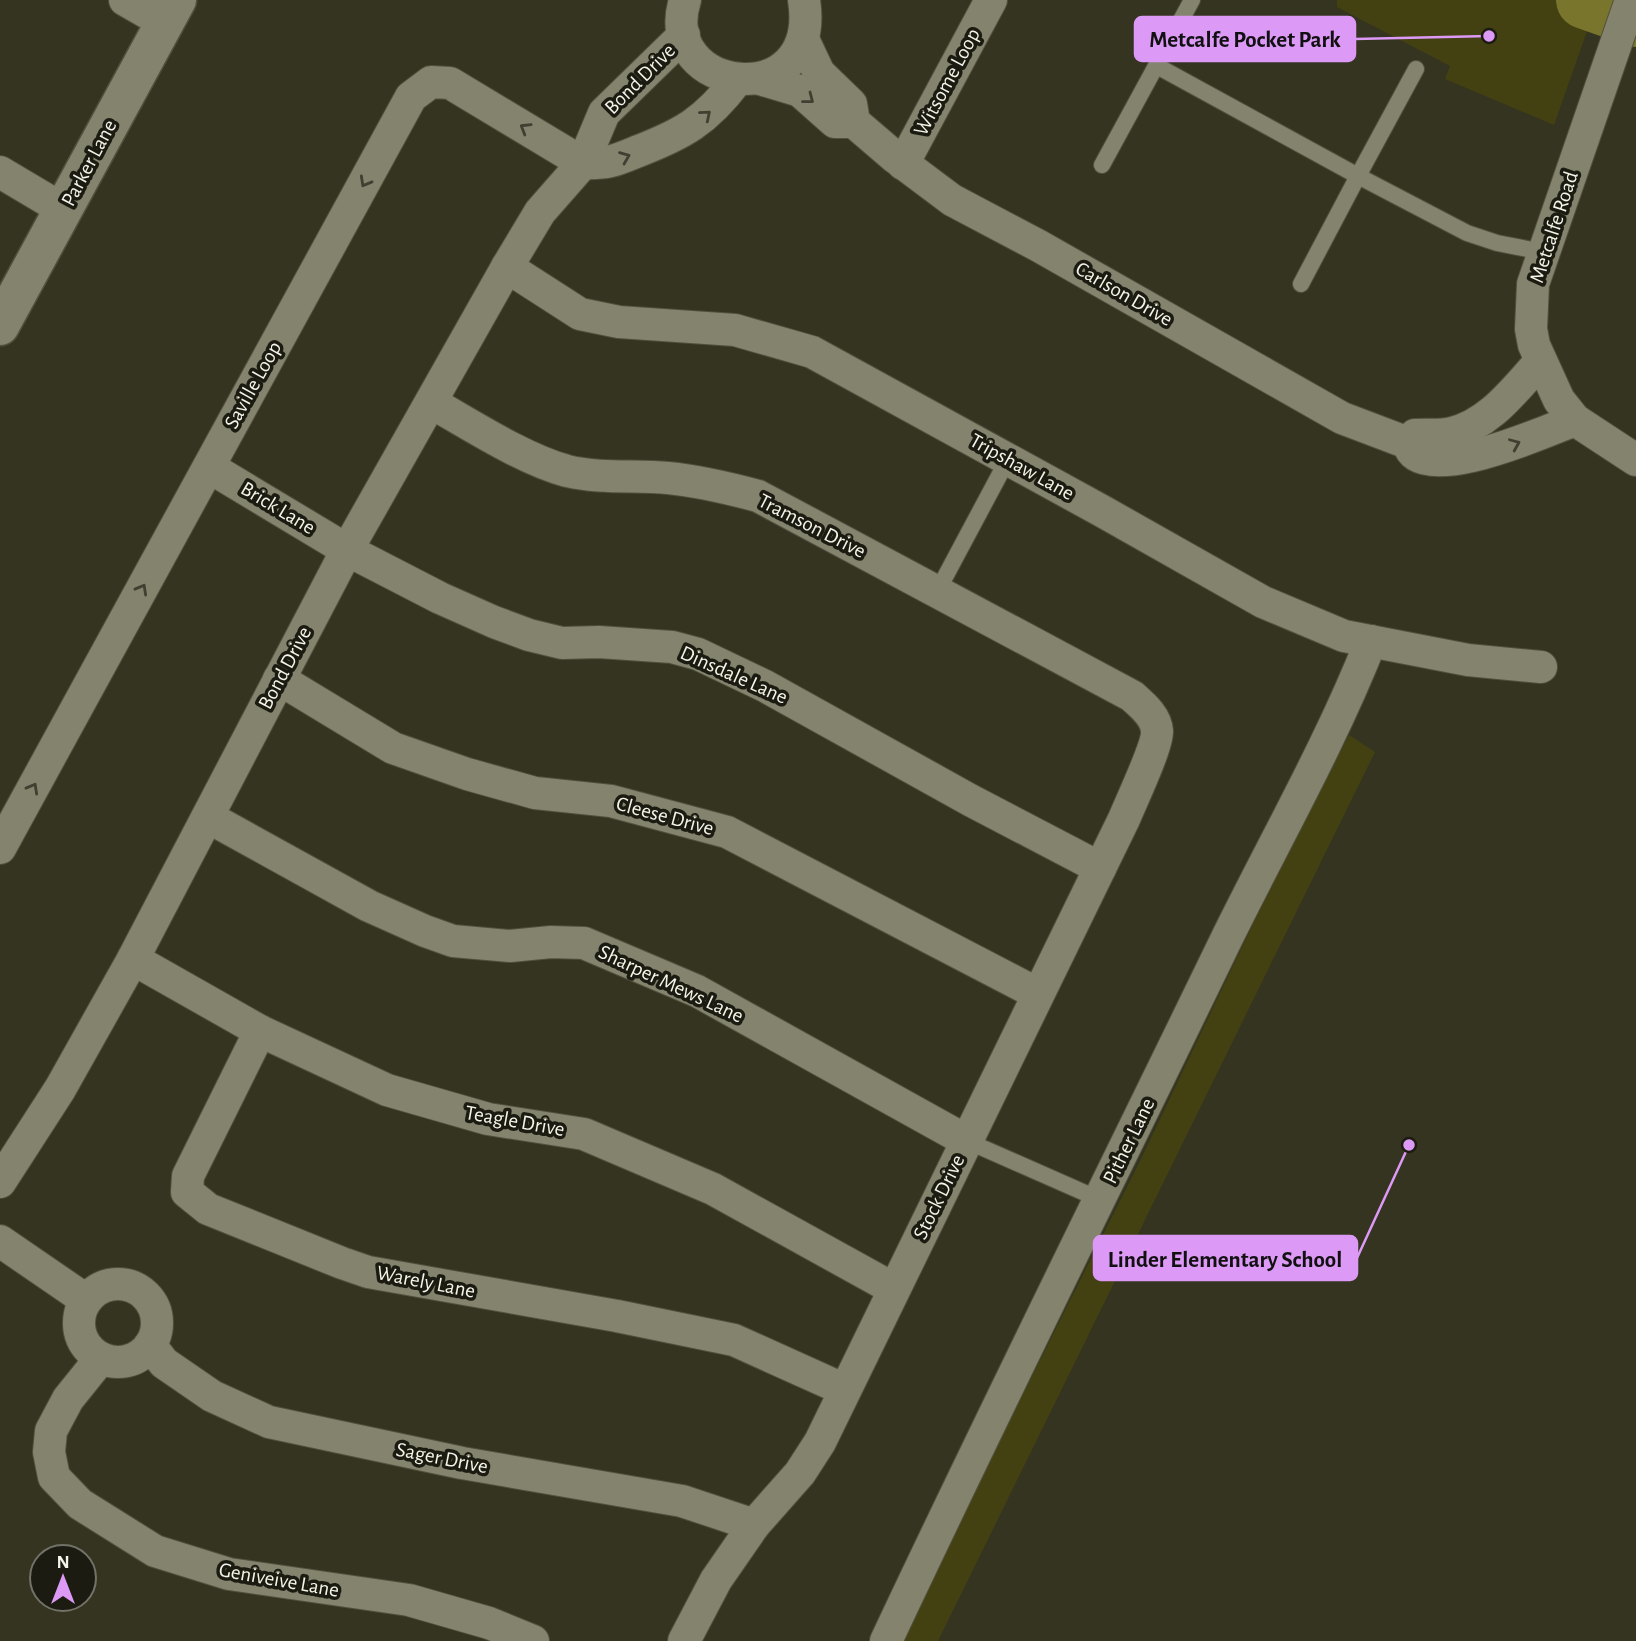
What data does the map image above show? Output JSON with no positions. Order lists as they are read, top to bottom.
{
  "streets": {
    "street": [
      "Bond Drive",
      "Witsome Loop",
      "Parker Lane",
      "Metcalfe Road",
      "Carlson Drive",
      "Saville Loop",
      "Tripshaw Lane",
      "Brick Lane",
      "Tramson Drive",
      "Dinsdale Lane",
      "Cleese Drive",
      "Sharper Mews Lane",
      "Teagle Drive",
      "Pither Lane",
      "Stock Drive",
      "Warely Lane",
      "Sager Drive",
      "Geniveive Lane"
    ]
  },
  "crossings": [
    ["Bond Drive", "Carlson Drive"],
    ["Bond Drive", "Saville Loop"],
    ["Bond Drive", "Tripshaw Lane"],
    ["Bond Drive", "Brick Lane"],
    ["Bond Drive", "Tramson Drive"],
    ["Bond Drive", "Dinsdale Lane"],
    ["Bond Drive", "Cleese Drive"],
    ["Bond Drive", "Sharper Mews Lane"],
    ["Bond Drive", "Teagle Drive"],
    ["Witsome Loop", "Carlson Drive"],
    ["Metcalfe Road", "Carlson Drive"],
    ["Saville Loop", "Brick Lane"],
    ["Tripshaw Lane", "Pither Lane"],
    ["Brick Lane", "Dinsdale Lane"],
    ["Tramson Drive", "Stock Drive"],
    ["Dinsdale Lane", "Stock Drive"],
    ["Cleese Drive", "Stock Drive"],
    ["Sharper Mews Lane", "Stock Drive"],
    ["Teagle Drive", "Stock Drive"],
    ["Teagle Drive", "Warely Lane"],
    ["Stock Drive", "Warely Lane"],
    ["Stock Drive", "Sager Drive"],
    ["Sager Drive", "Geniveive Lane"]
  ],
  "places": ["Metcalfe Pocket Park", "Linder Elementary School"],
  "north": "top"
}
